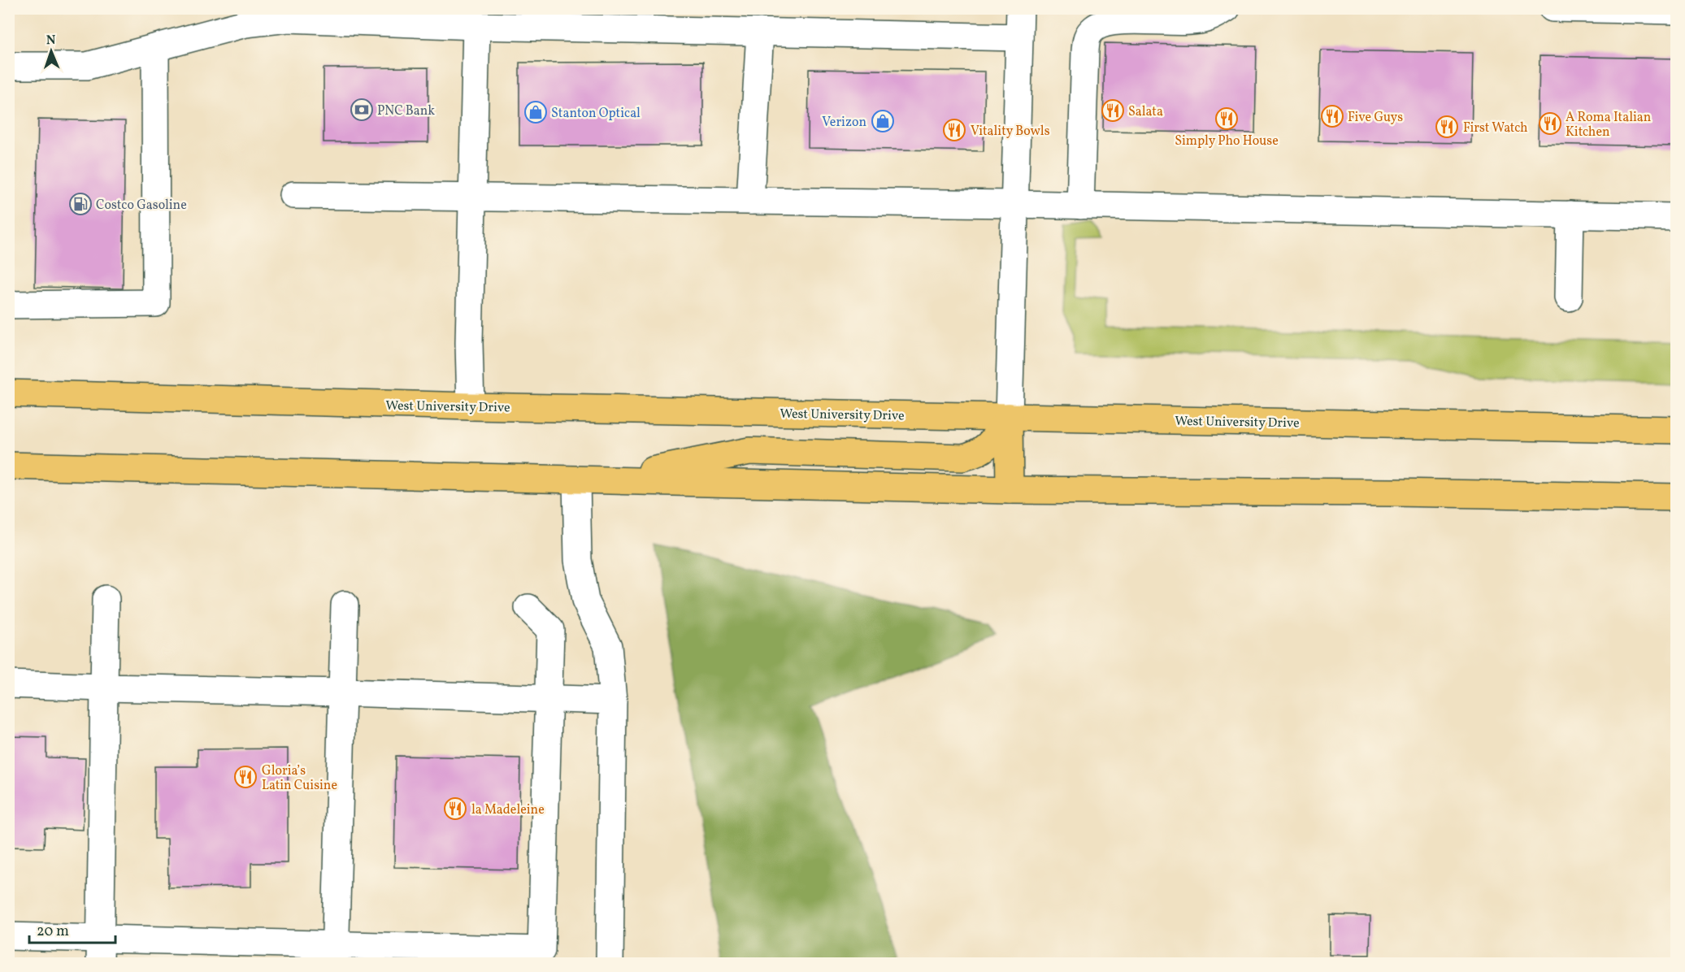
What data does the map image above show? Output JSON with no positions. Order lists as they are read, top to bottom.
{
  "streets": {
    "highway": ["West University Drive"]
  },
  "places": {
    "bank": ["PNC Bank"],
    "restaurant": [
      "Salata",
      "Five Guys",
      "Simply Pho House",
      "A Roma Italian Kitchen",
      "First Watch",
      "Vitality Bowls",
      "Gloria’s Latin Cuisine",
      "la Madeleine"
    ],
    "shop": ["Stanton Optical", "Verizon"],
    "fuel station": ["Costco Gasoline"]
  },
  "scale_bar": "20 m",
  "north": "top"
}
